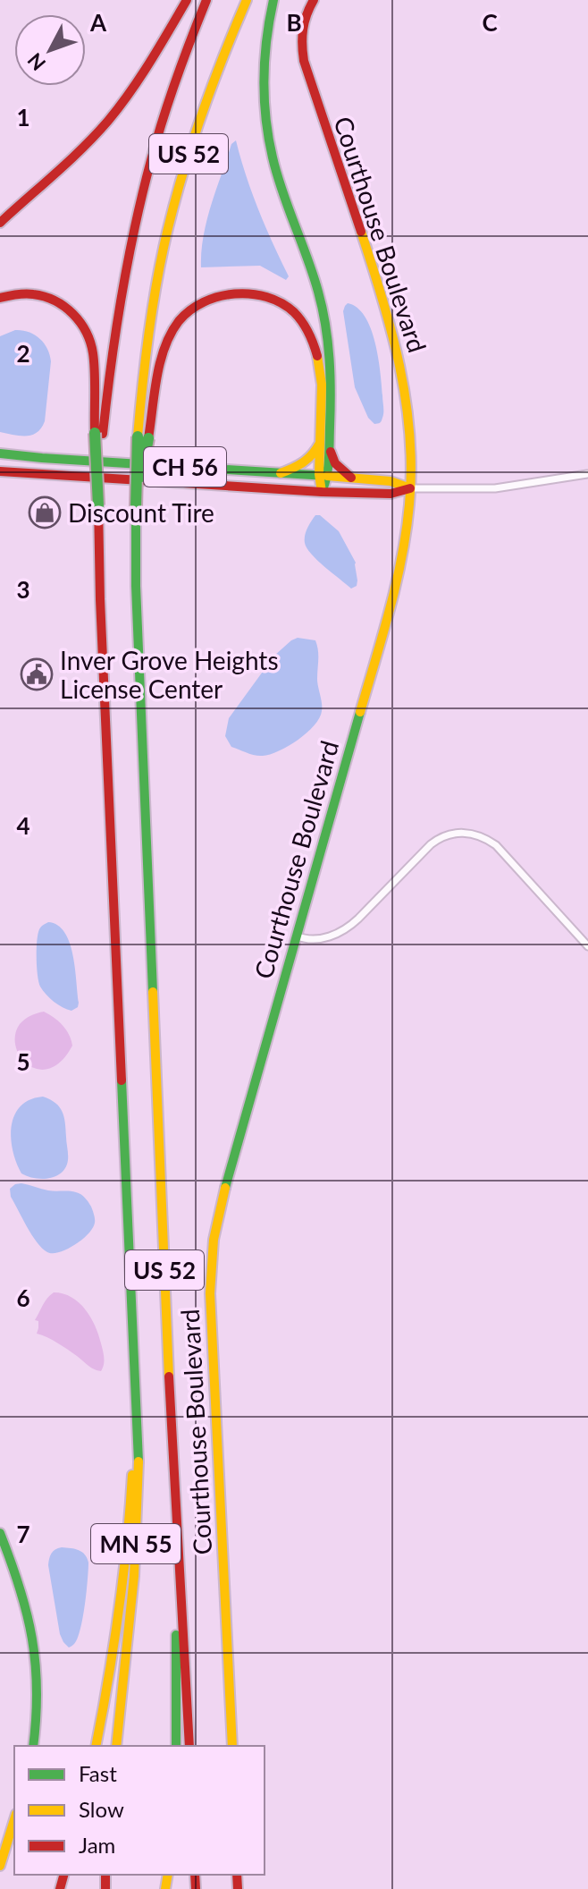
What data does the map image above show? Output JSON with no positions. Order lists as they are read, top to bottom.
{
  "streets": {
    "main road": [
      "US 52",
      "Courthouse Boulevard",
      "CH 56",
      "MN 55"
    ]
  },
  "crossings": [
    ["US 52", "MN 55"]
  ],
  "places": {
    "shop": ["Discount Tire"],
    "public building": ["Inver Grove Heights License Center"]
  },
  "legend": ["Fast", "Slow", "Jam"],
  "north": "bottom left",
  "grid": {
    "columns": ["A", "B", "C"],
    "rows": [
      "1",
      "2",
      "3",
      "4",
      "5",
      "6",
      "7"
    ]
  }
}
